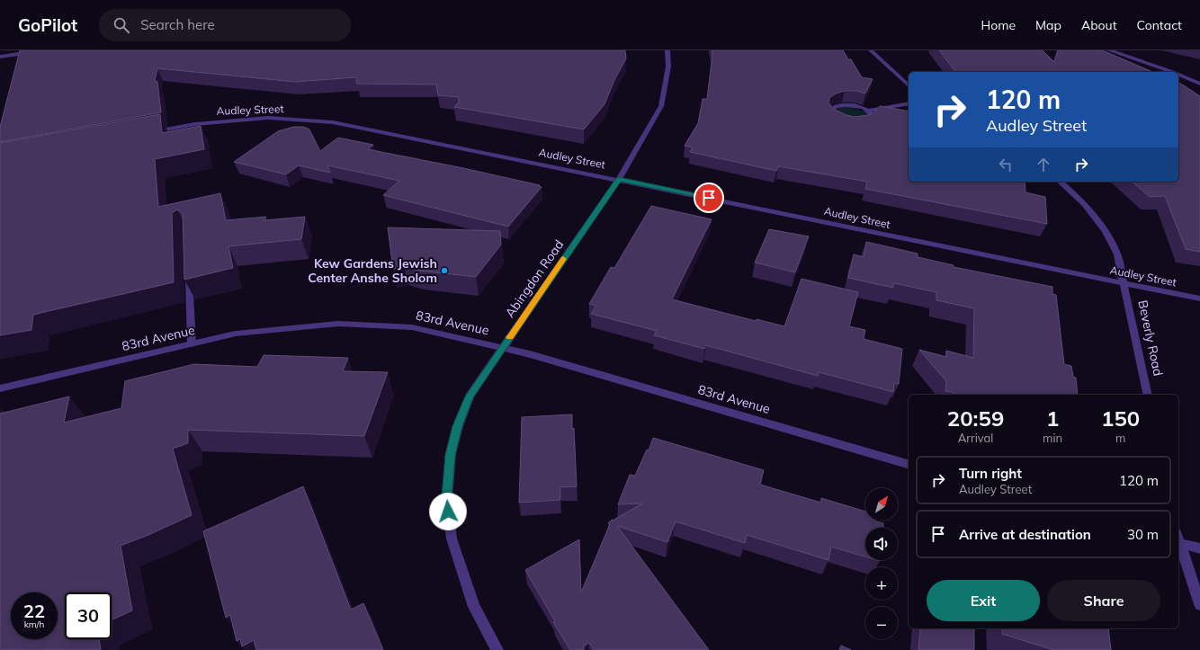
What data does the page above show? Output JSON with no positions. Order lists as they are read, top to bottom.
{
  "streets": {
    "street": [
      "Audley Street",
      "Abingdon Road",
      "83rd Avenue",
      "Beverly Road"
    ]
  },
  "crossings": [
    ["Audley Street", "Abingdon Road"],
    ["Audley Street", "Beverly Road"],
    ["Abingdon Road", "83rd Avenue"]
  ],
  "places": ["Kew Gardens Jewish Center Anshe Sholom"],
  "north": "top right",
  "page": {
    "header": "GoPilot",
    "search": "Search here",
    "nav": [
      "Home",
      "Map",
      "About",
      "Contact"
    ],
    "turn": ["120 m", "Audley Street"],
    "eta": [
      "20:59",
      "Arrival",
      "1",
      "min",
      "150",
      "m"
    ],
    "list": [
      {
        "name": "Turn right",
        "note": "Audley Street",
        "value": "120 m"
      },
      {
        "name": "Arrive at destination",
        "value": "30 m"
      }
    ],
    "map_buttons": ["+", "−"],
    "buttons": ["Exit", "Share"],
    "speed": "22 km/h",
    "limit": "30"
  }
}
